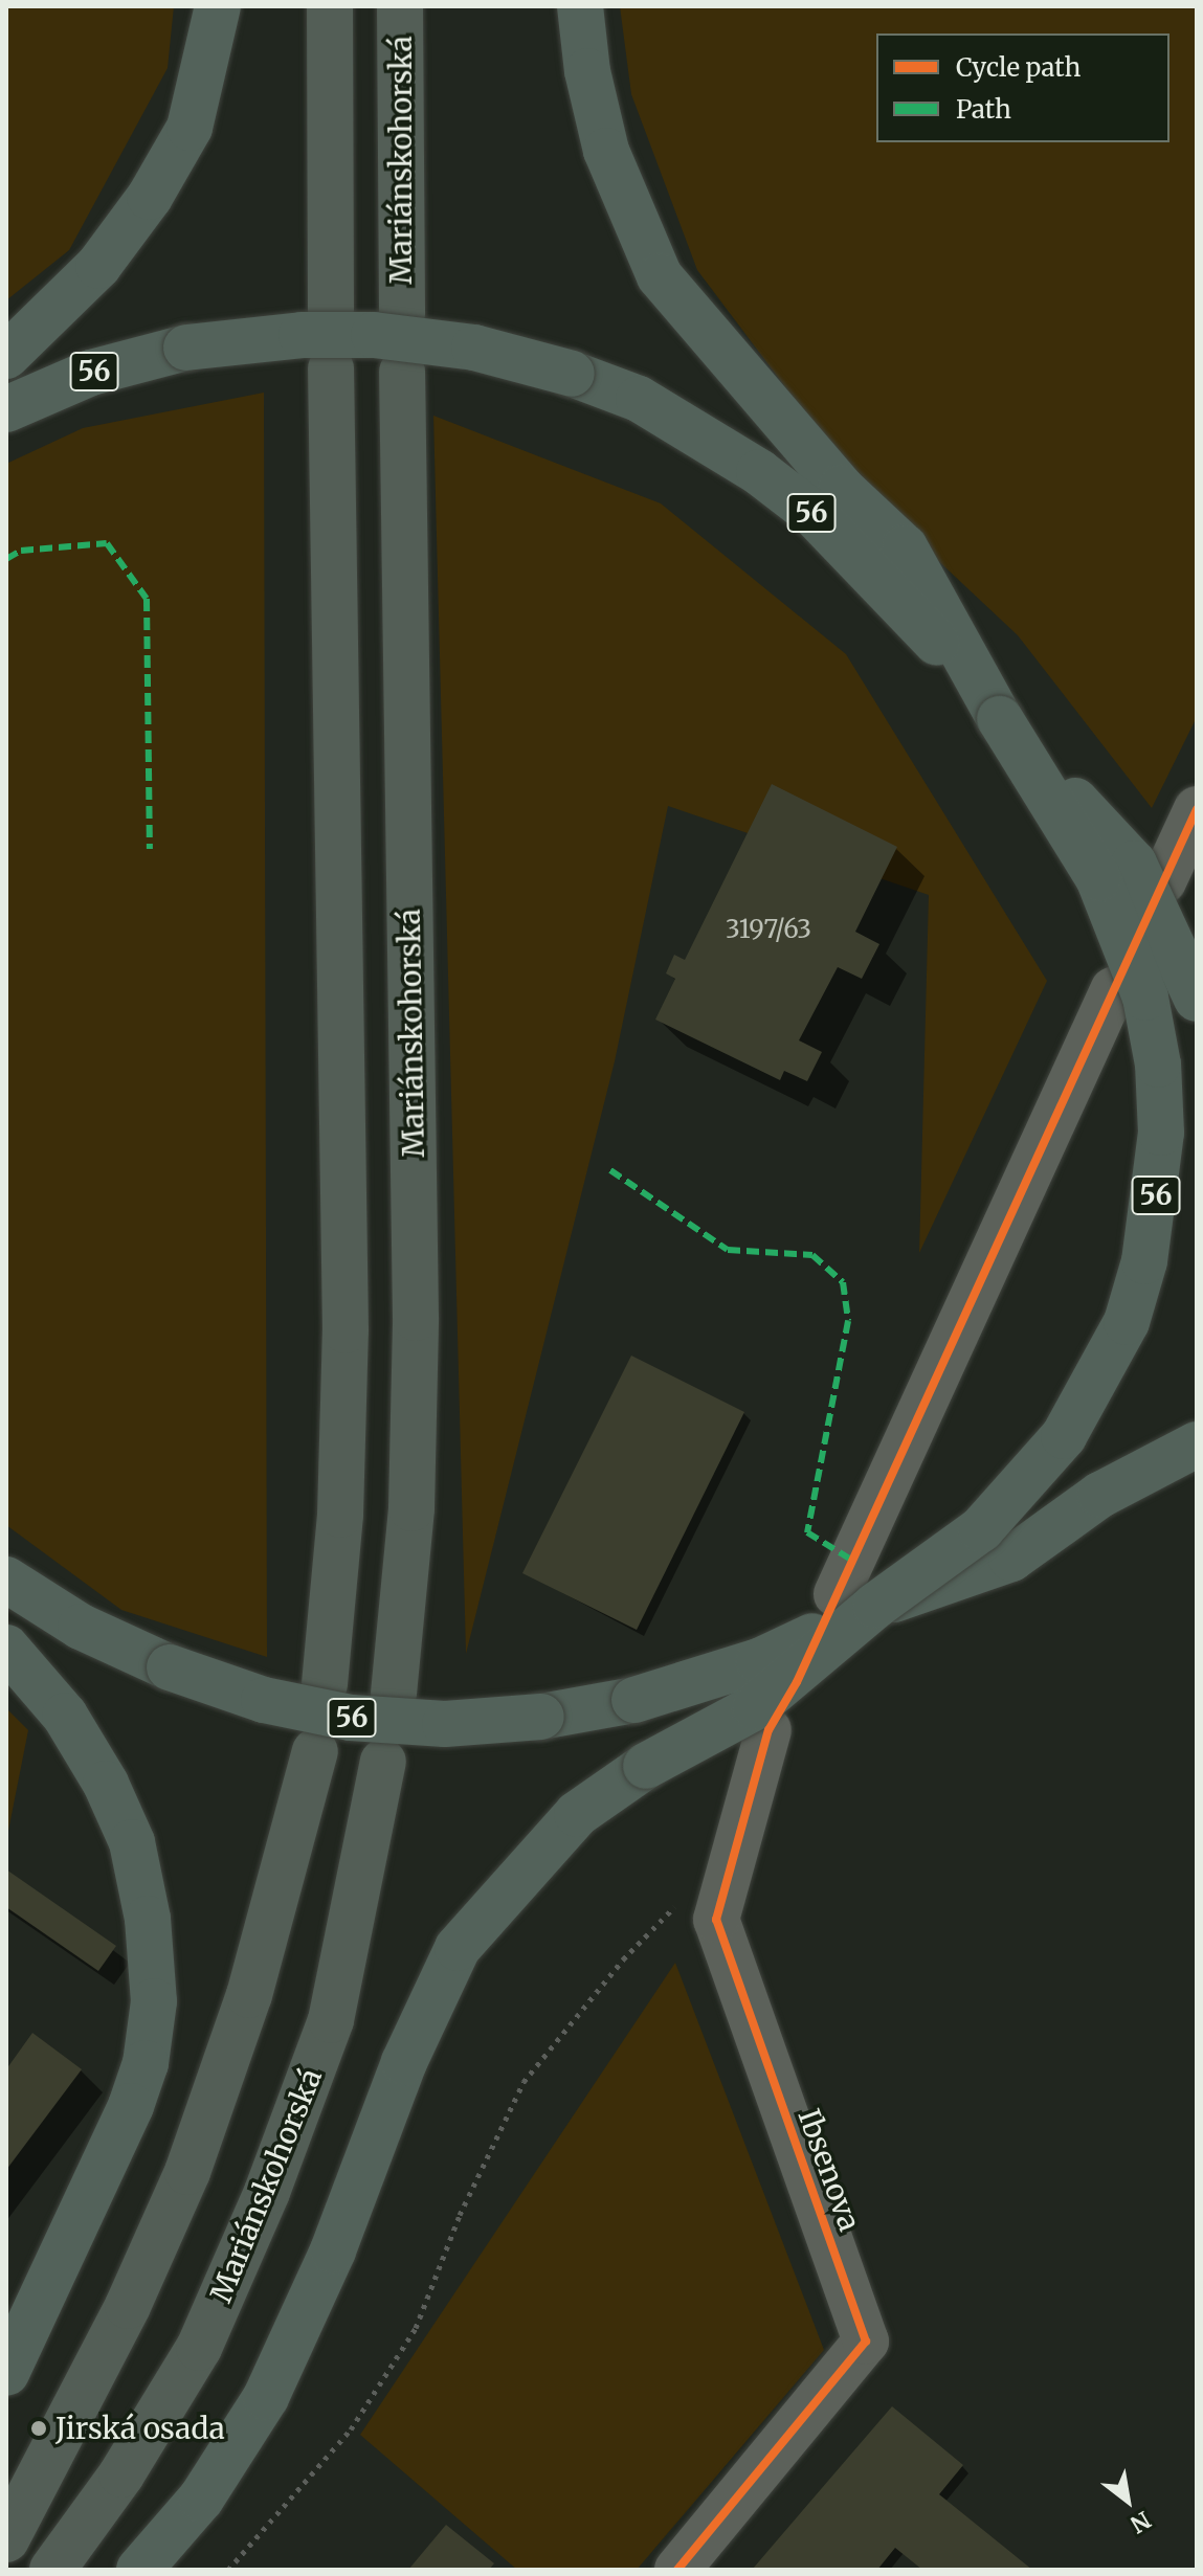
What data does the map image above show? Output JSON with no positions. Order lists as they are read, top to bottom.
{
  "streets": {
    "highway": ["56"],
    "main road": ["Mariánskohorská"],
    "street": ["Ibsenova"]
  },
  "places": ["Jirská osada"],
  "house_numbers": ["3197/63"],
  "legend": ["Cycle path", "Path"],
  "north": "bottom right"
}
